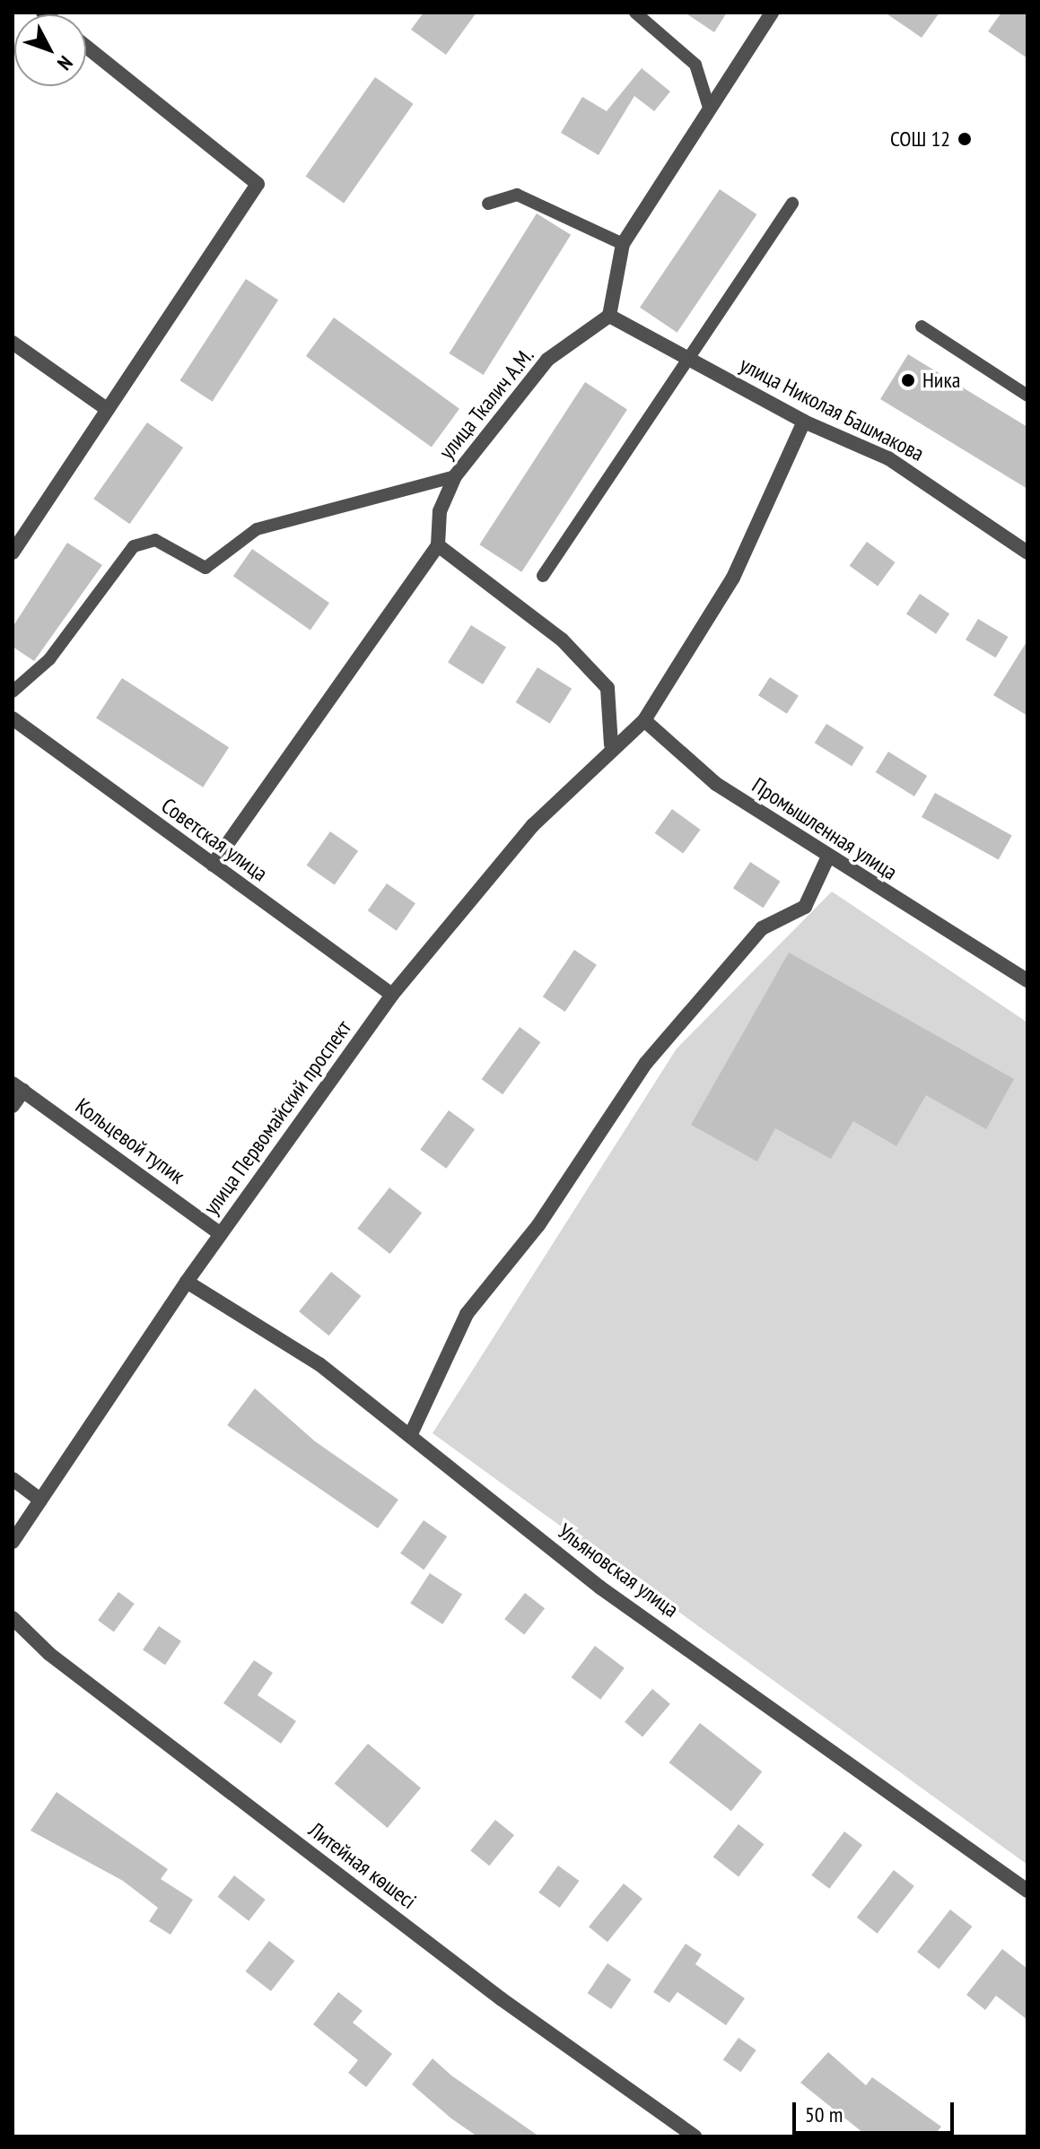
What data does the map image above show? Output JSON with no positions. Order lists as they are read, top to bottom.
{
  "streets": {
    "street": [
      "улица Ткалич А.М.",
      "улица Николая Башмакова",
      "Промышленная улица",
      "Советская улица",
      "улица Первомайский проспект",
      "Кольцевой тупик",
      "Ульяновская улица",
      "Литейная көшесі"
    ]
  },
  "crossings": [
    ["улица Ткалич А.М.", "улица Николая Башмакова"],
    ["Советская улица", "улица Первомайский проспект"],
    ["улица Первомайский проспект", "Кольцевой тупик"],
    ["улица Первомайский проспект", "Ульяновская улица"]
  ],
  "places": ["СОШ 12", "Ника"],
  "scale_bar": "50 m",
  "north": "bottom right"
}
